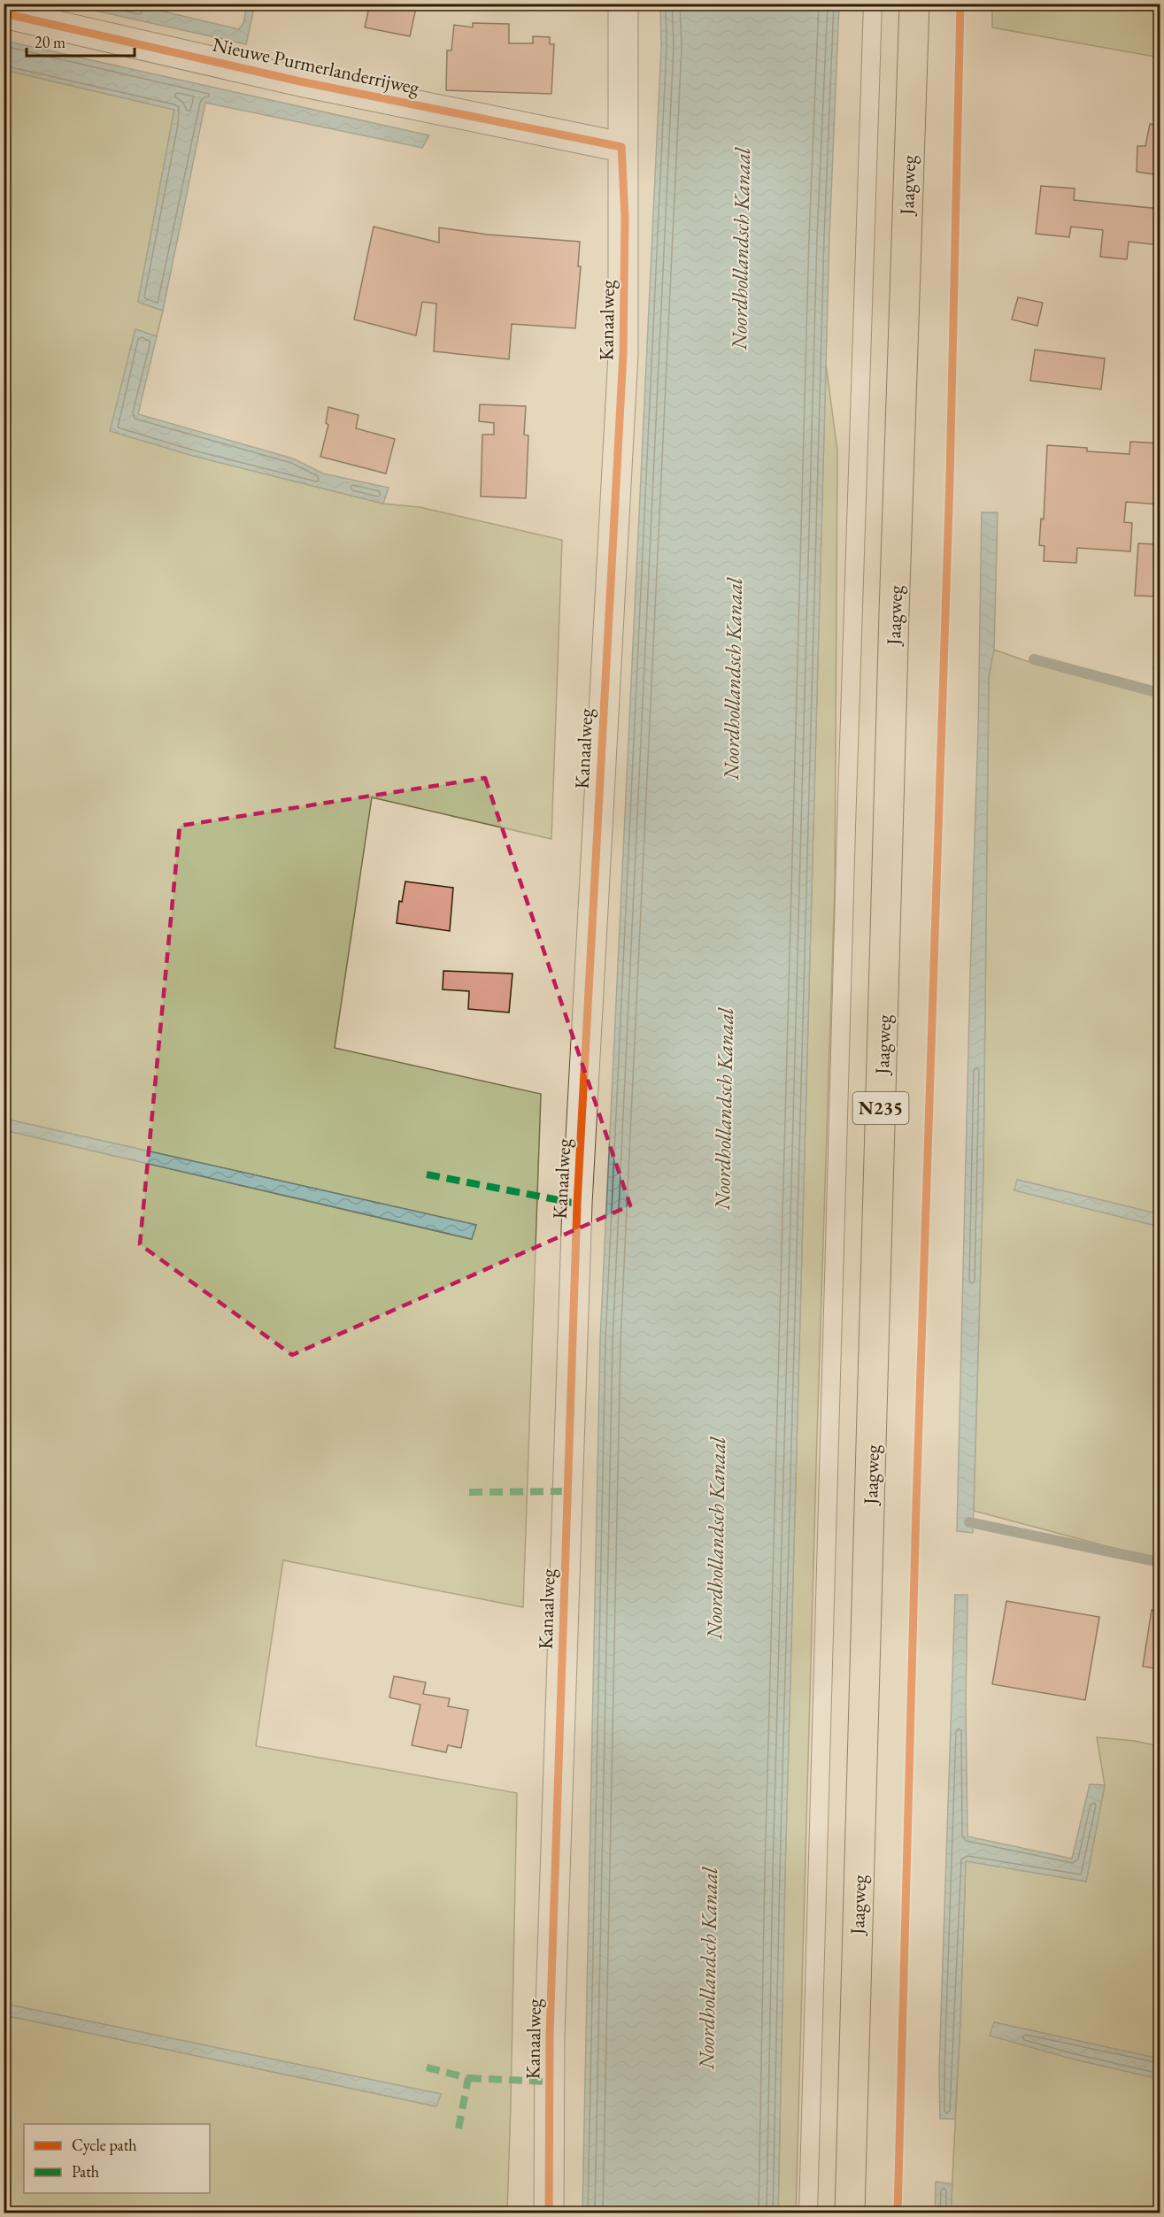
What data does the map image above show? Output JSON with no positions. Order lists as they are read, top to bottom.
{
  "streets": {
    "main road": ["Jaagweg", "N235"],
    "street": ["Nieuwe Purmerlanderrijweg", "Kanaalweg"]
  },
  "crossings": [
    ["Nieuwe Purmerlanderrijweg", "Kanaalweg"]
  ],
  "water": ["Noordhollandsch Kanaal"],
  "legend": ["Cycle path", "Path"],
  "scale_bar": "20 m"
}
